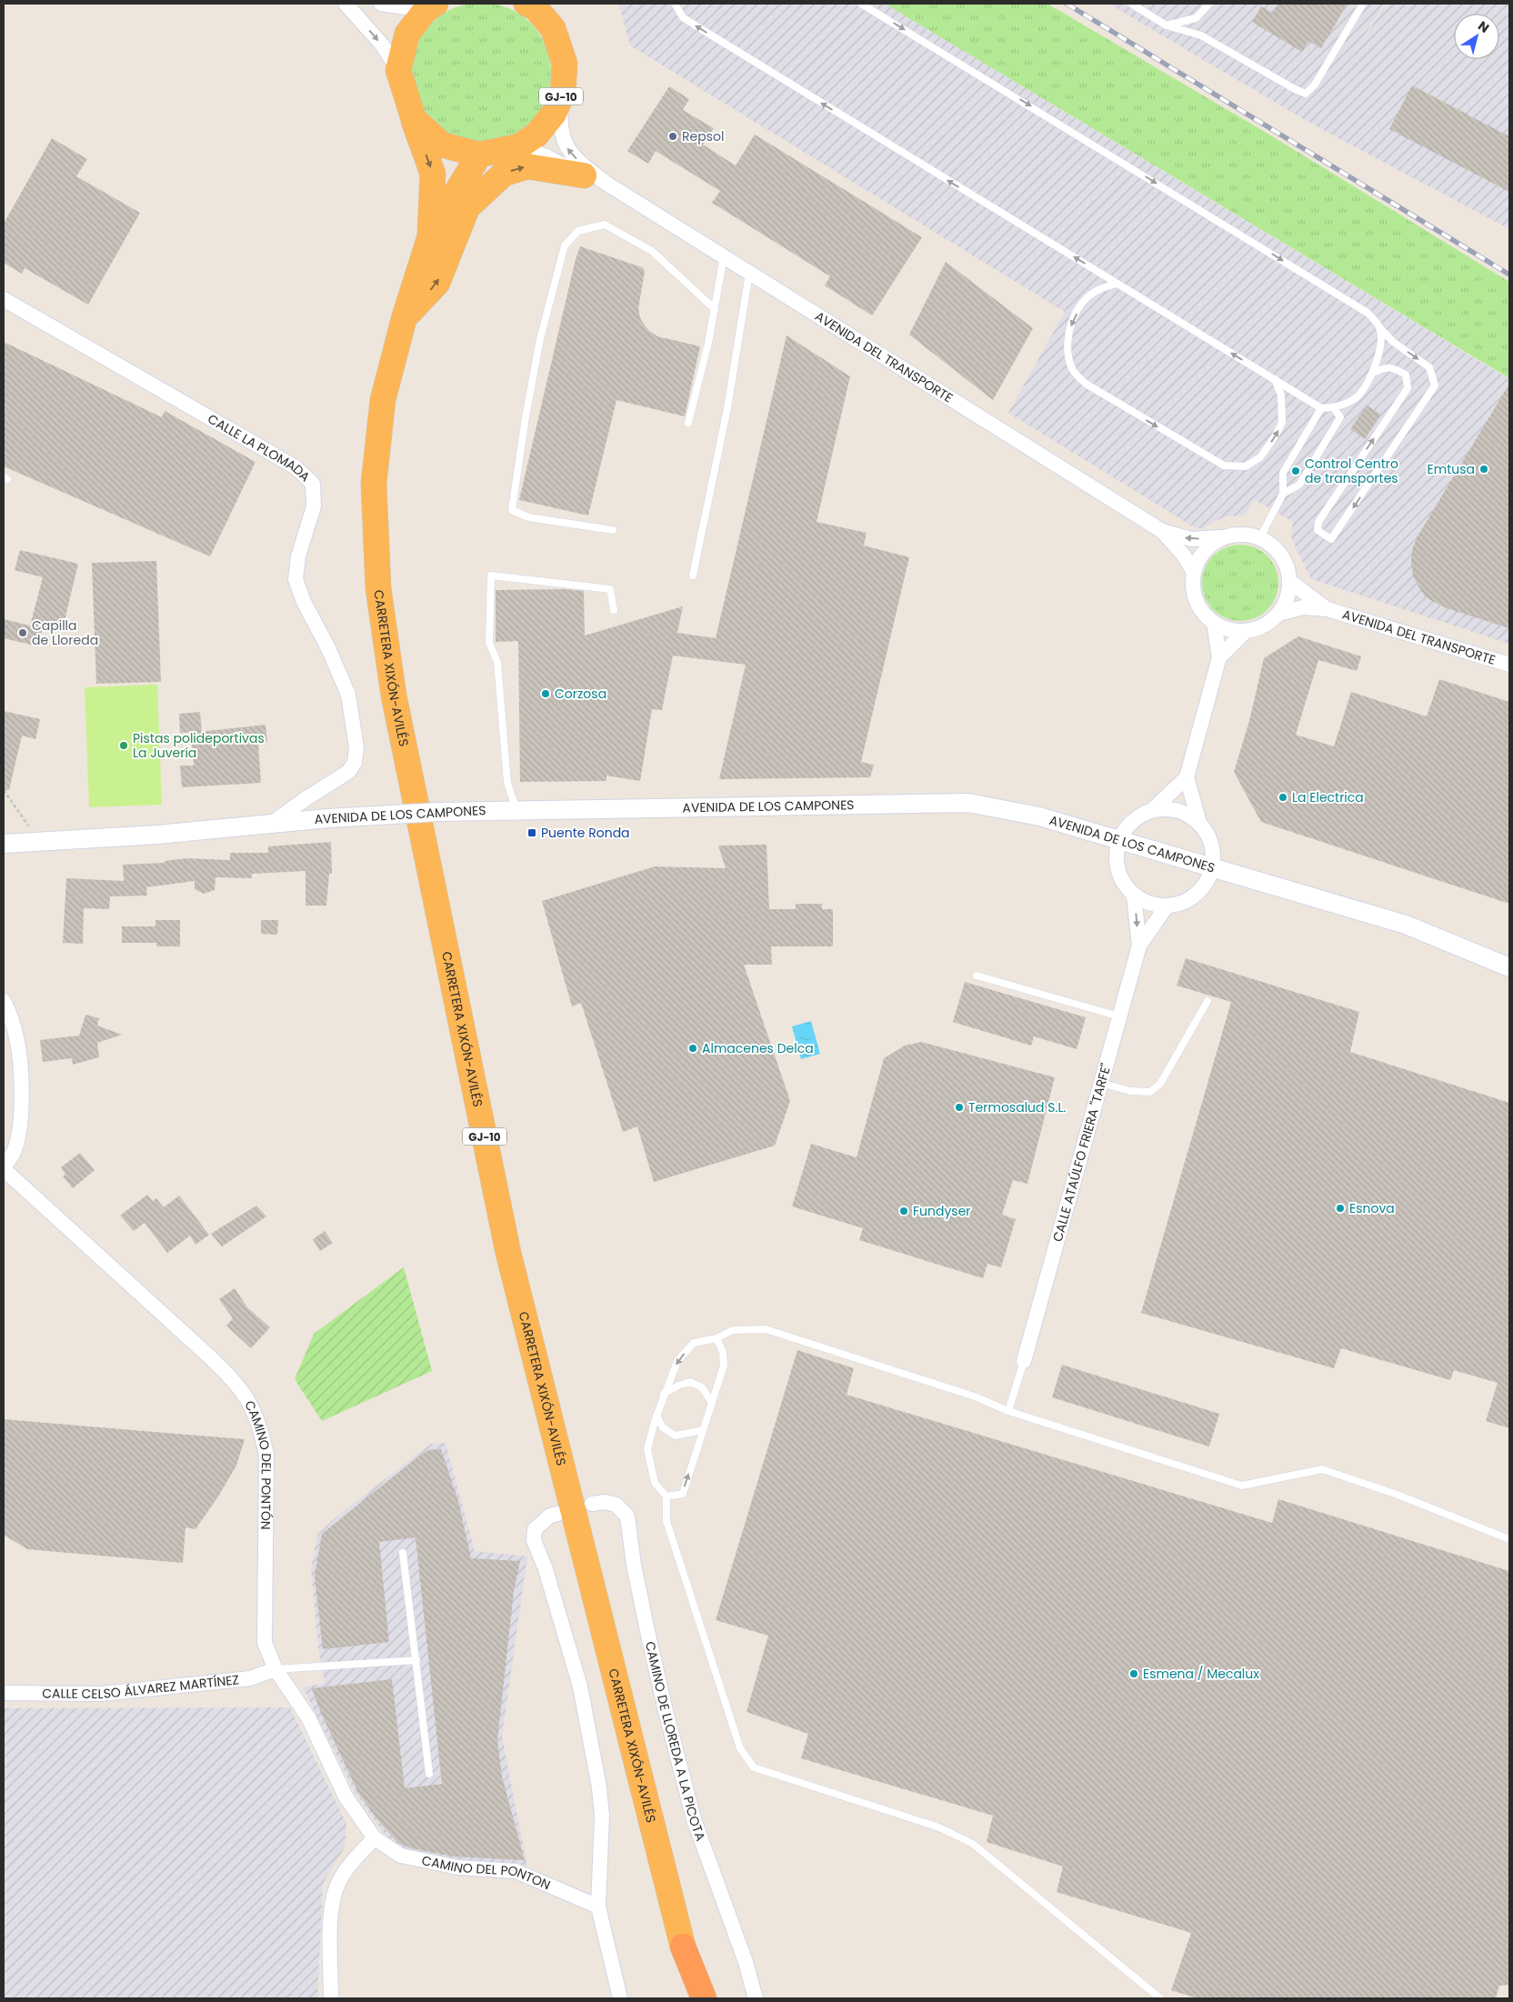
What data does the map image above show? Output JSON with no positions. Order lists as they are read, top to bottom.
{
  "streets": {
    "highway": ["GJ-10", "CARRETERA XIXÓN-AVILÉS"],
    "street": [
      "AVENIDA DEL TRANSPORTE",
      "CALLE LA PLOMADA",
      "AVENIDA DE LOS CAMPONES",
      "CALLE ATAÚLFO FRIERA \"TARFE\"",
      "CAMINO DEL PONTÓN",
      "CALLE CELSO ÁLVAREZ MARTÍNEZ",
      "CAMINO DE LLOREDA A LA PICOTA",
      "CAMINO DEL PONTON"
    ]
  },
  "crossings": [
    ["GJ-10", "CARRETERA XIXÓN-AVILÉS"],
    ["CALLE LA PLOMADA", "AVENIDA DE LOS CAMPONES"],
    ["CAMINO DEL PONTÓN", "CALLE CELSO ÁLVAREZ MARTÍNEZ"],
    ["CAMINO DEL PONTÓN", "CAMINO DEL PONTON"]
  ],
  "places": {
    "other": [
      "Repsol",
      "Emtusa",
      "Control Centro de transportes",
      "Capilla de Lloreda",
      "Corzosa",
      "Pistas polideportivas La Juvería",
      "La Electrica",
      "Almacenes Delca",
      "Termosalud S.L.",
      "Esnova",
      "Fundyser",
      "Esmena / Mecalux"
    ],
    "transit": ["Puente Ronda"]
  },
  "north": "top right"
}
